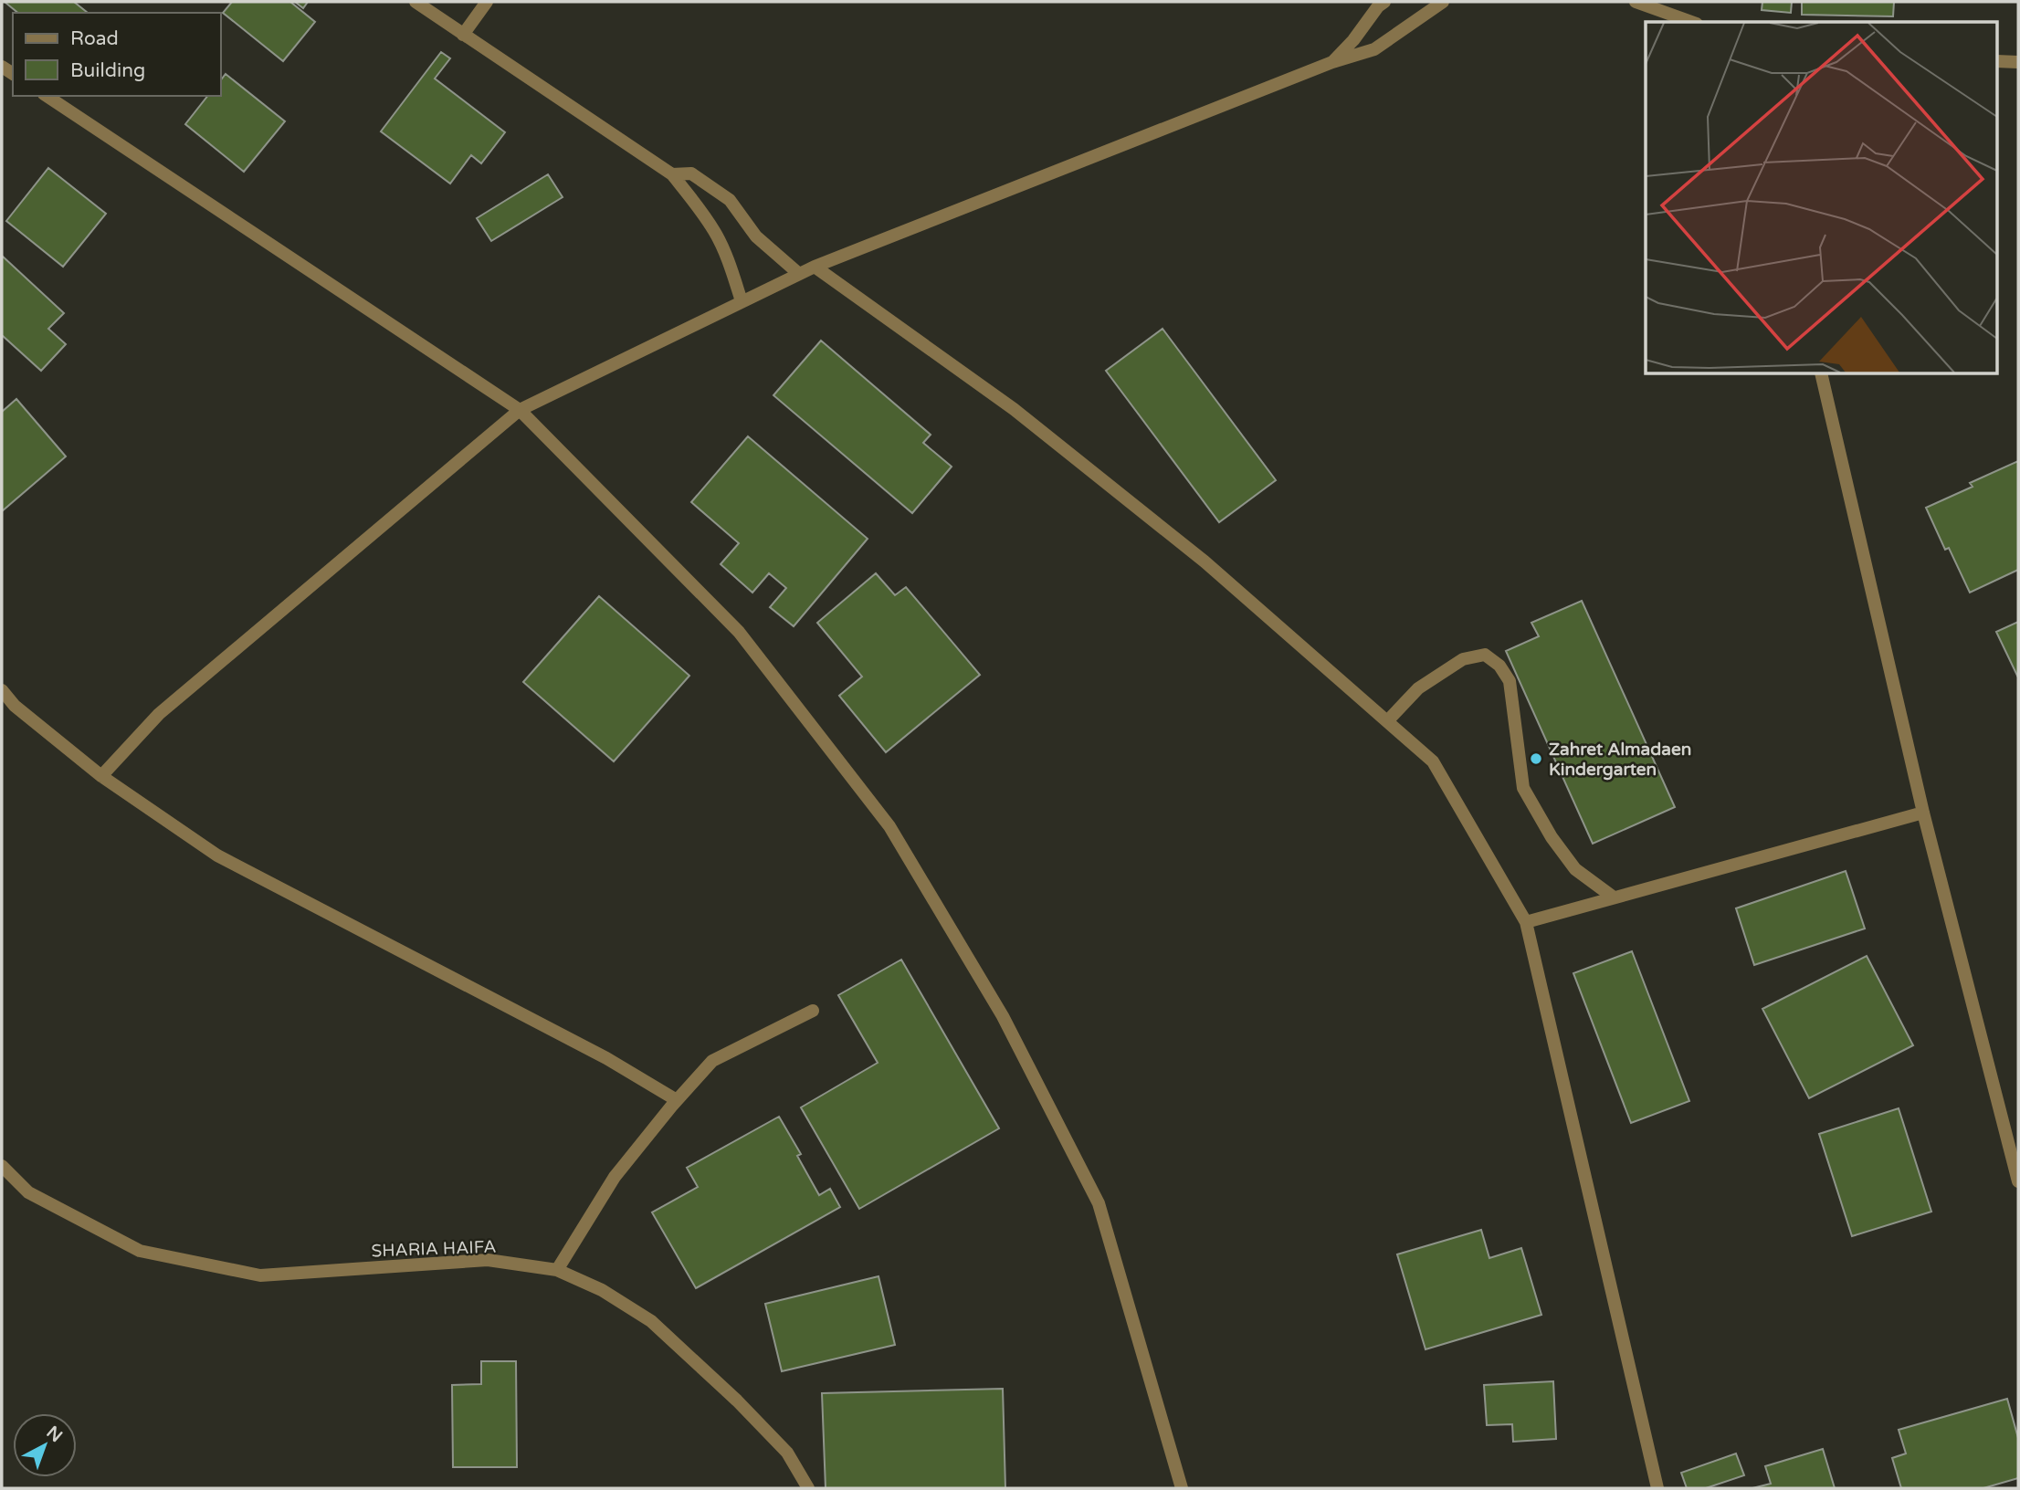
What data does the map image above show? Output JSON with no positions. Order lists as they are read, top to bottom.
{
  "streets": {
    "street": ["SHARIA HAIFA"]
  },
  "places": ["Zahret Almadaen Kindergarten"],
  "legend": ["Road", "Building"],
  "north": "top right"
}
